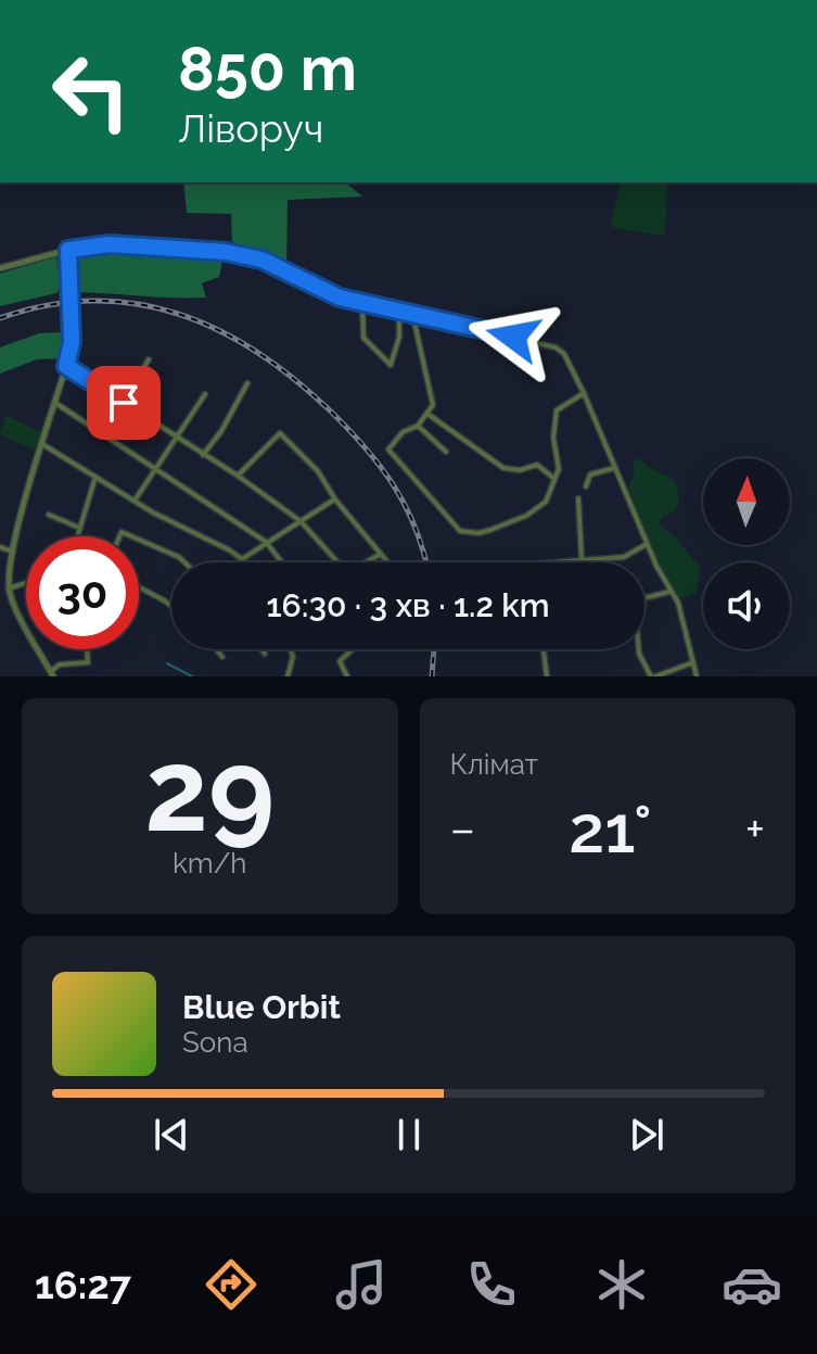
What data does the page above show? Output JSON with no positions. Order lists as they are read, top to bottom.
{
  "north": "top",
  "page": {
    "turn": ["850 m", "Ліворуч"],
    "limit": "30",
    "trip": "16:30 · 3 хв · 1.2 km",
    "tile": [
      ["29", "km/h"],
      "Клімат"
    ],
    "heat": ["−", "21°", "+"],
    "song": ["Blue Orbit", "Sona"],
    "tabs": "16:27"
  }
}
